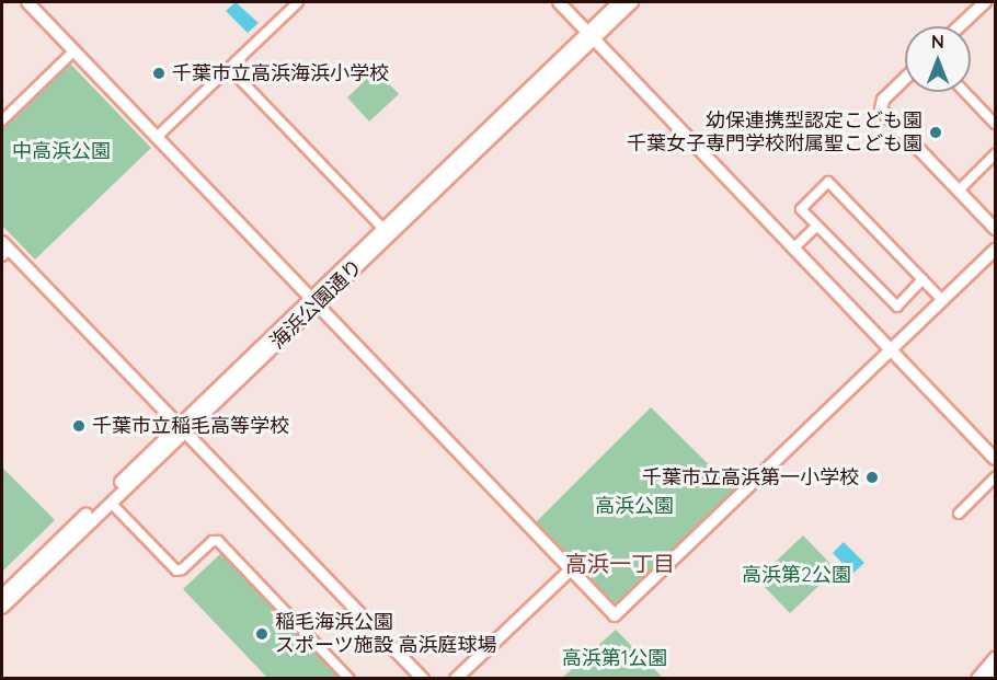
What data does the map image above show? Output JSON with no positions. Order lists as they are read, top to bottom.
{
  "streets": {
    "street": ["海浜公園通り"]
  },
  "districts": ["高浜一丁目"],
  "parks": [
    "中高浜公園",
    "高浜公園",
    "高浜第2公園",
    "高浜第1公園"
  ],
  "places": [
    "千葉市立高浜海浜小学校",
    "幼保連携型認定こども園 千葉女子専門学校附属聖こども園",
    "千葉市立稲毛高等学校",
    "千葉市立高浜第一小学校",
    "稲毛海浜公園 スポーツ施設 高浜庭球場"
  ],
  "north": "top"
}
